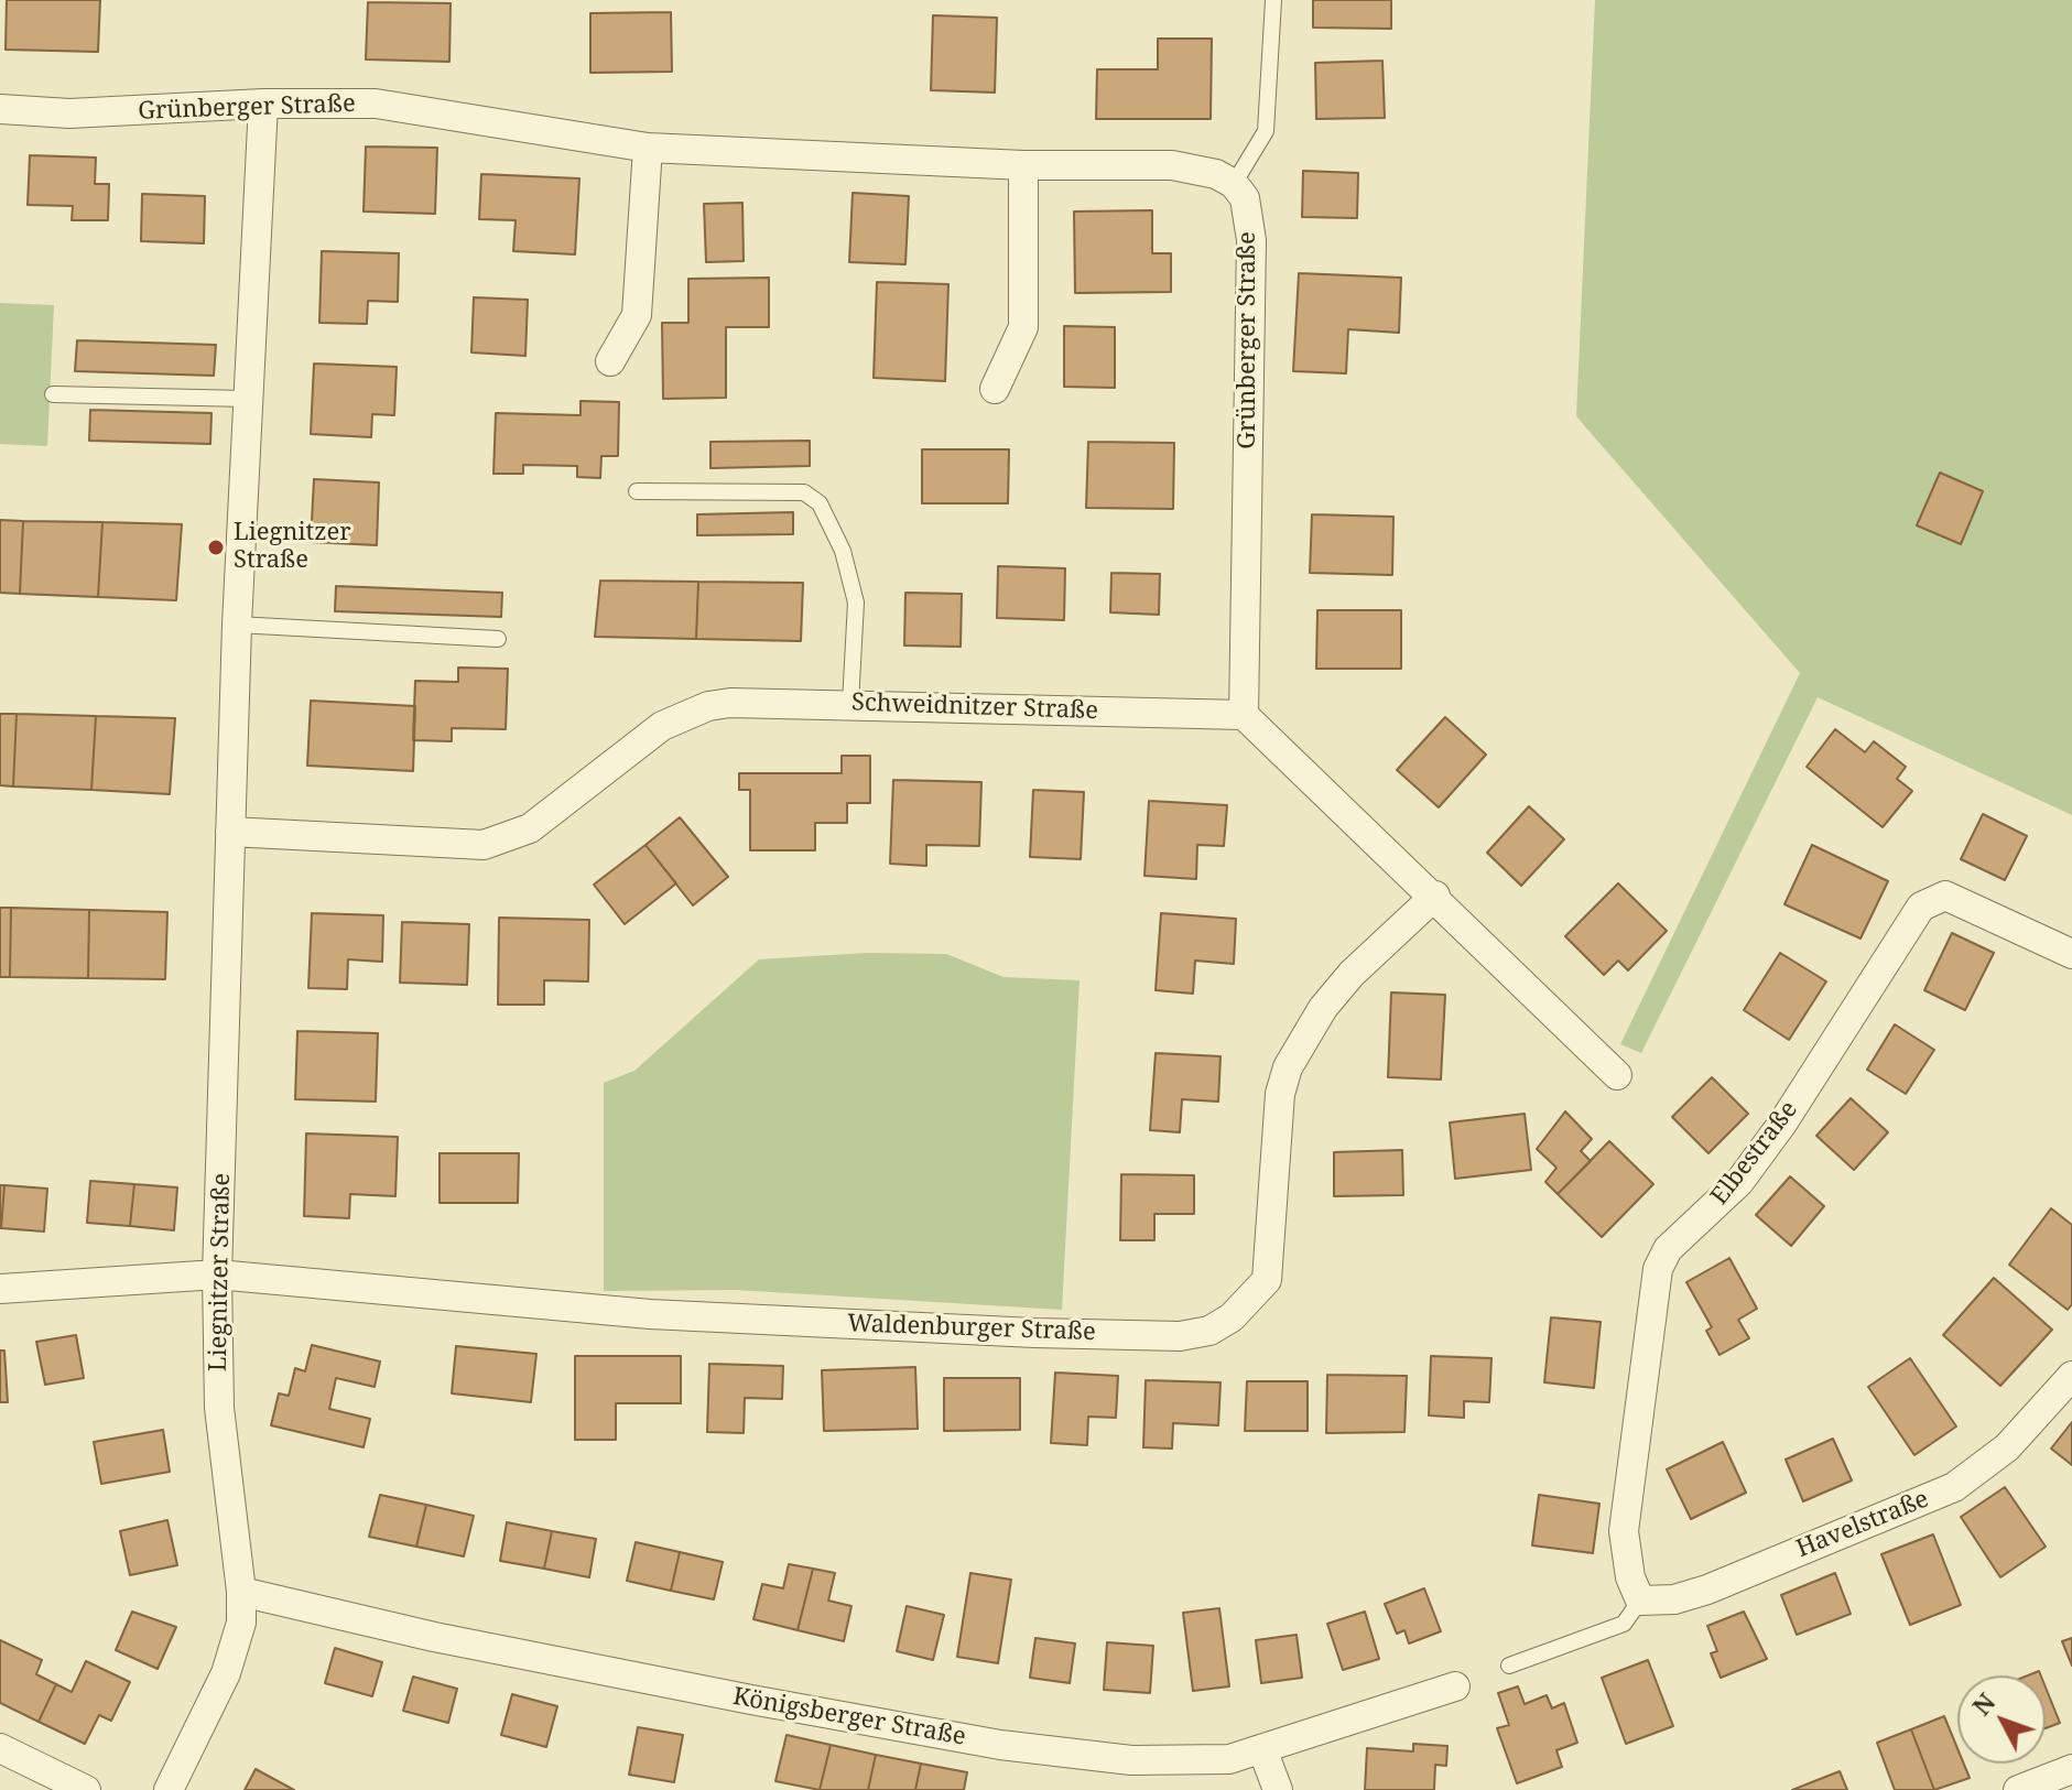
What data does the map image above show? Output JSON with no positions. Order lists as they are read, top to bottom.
{
  "streets": {
    "street": [
      "Grünberger Straße",
      "Schweidnitzer Straße",
      "Elbestraße",
      "Liegnitzer Straße",
      "Waldenburger Straße",
      "Havelstraße",
      "Königsberger Straße"
    ]
  },
  "crossings": [
    ["Grünberger Straße", "Schweidnitzer Straße"],
    ["Grünberger Straße", "Liegnitzer Straße"],
    ["Schweidnitzer Straße", "Liegnitzer Straße"],
    ["Elbestraße", "Havelstraße"],
    ["Liegnitzer Straße", "Waldenburger Straße"],
    ["Liegnitzer Straße", "Königsberger Straße"]
  ],
  "places": ["Liegnitzer Straße"],
  "north": "top left"
}
